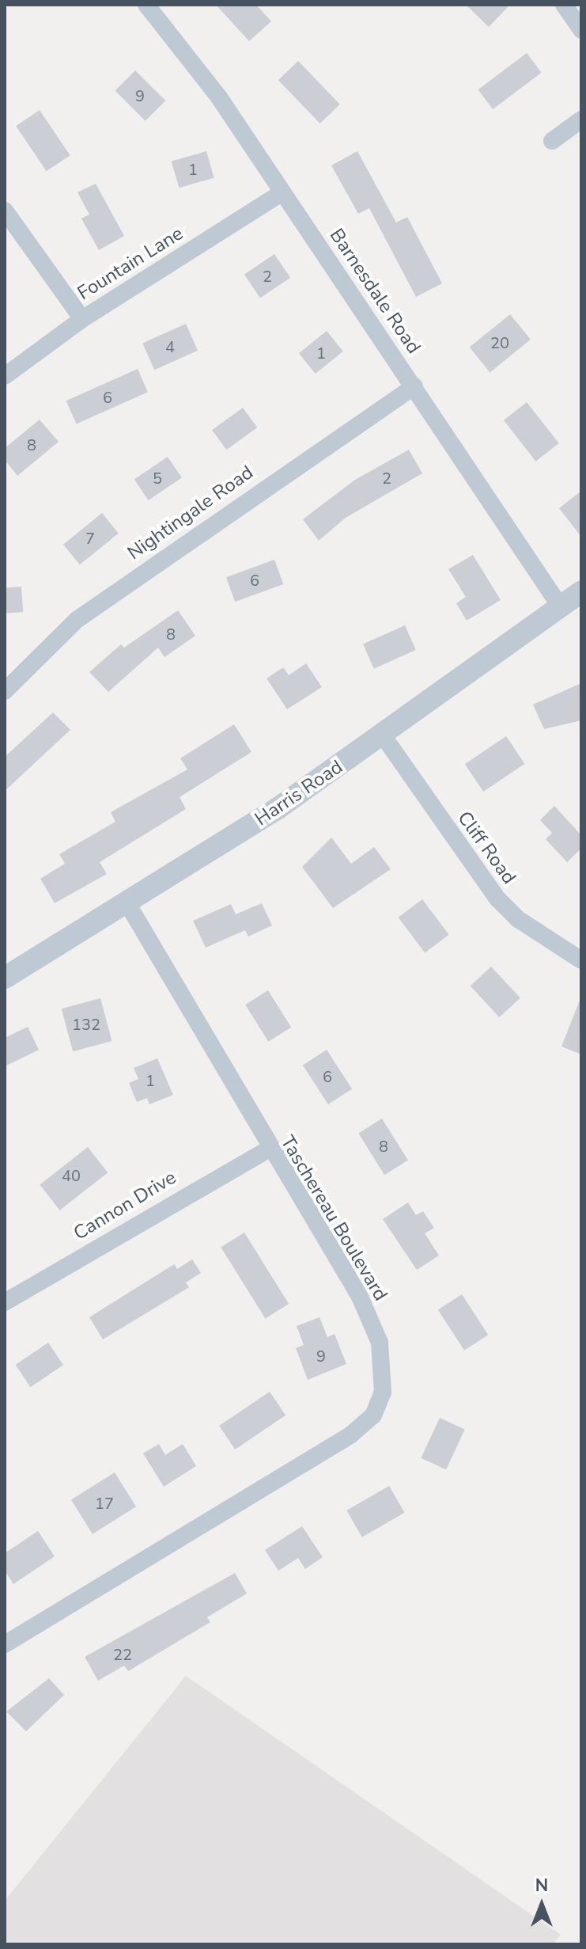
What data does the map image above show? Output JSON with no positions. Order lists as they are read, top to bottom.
{
  "streets": {
    "street": [
      "Fountain Lane",
      "Barnesdale Road",
      "Nightingale Road",
      "Harris Road",
      "Cliff Road",
      "Cannon Drive",
      "Taschereau Boulevard"
    ]
  },
  "crossings": [
    ["Fountain Lane", "Barnesdale Road"],
    ["Barnesdale Road", "Nightingale Road"],
    ["Barnesdale Road", "Harris Road"],
    ["Harris Road", "Cliff Road"],
    ["Harris Road", "Taschereau Boulevard"],
    ["Cannon Drive", "Taschereau Boulevard"]
  ],
  "house_numbers": [
    "9",
    "1",
    "2",
    "20",
    "4",
    "1",
    "6",
    "8",
    "5",
    "2",
    "7",
    "6",
    "8",
    "132",
    "6",
    "1",
    "8",
    "40",
    "9",
    "17",
    "22"
  ],
  "north": "top"
}
